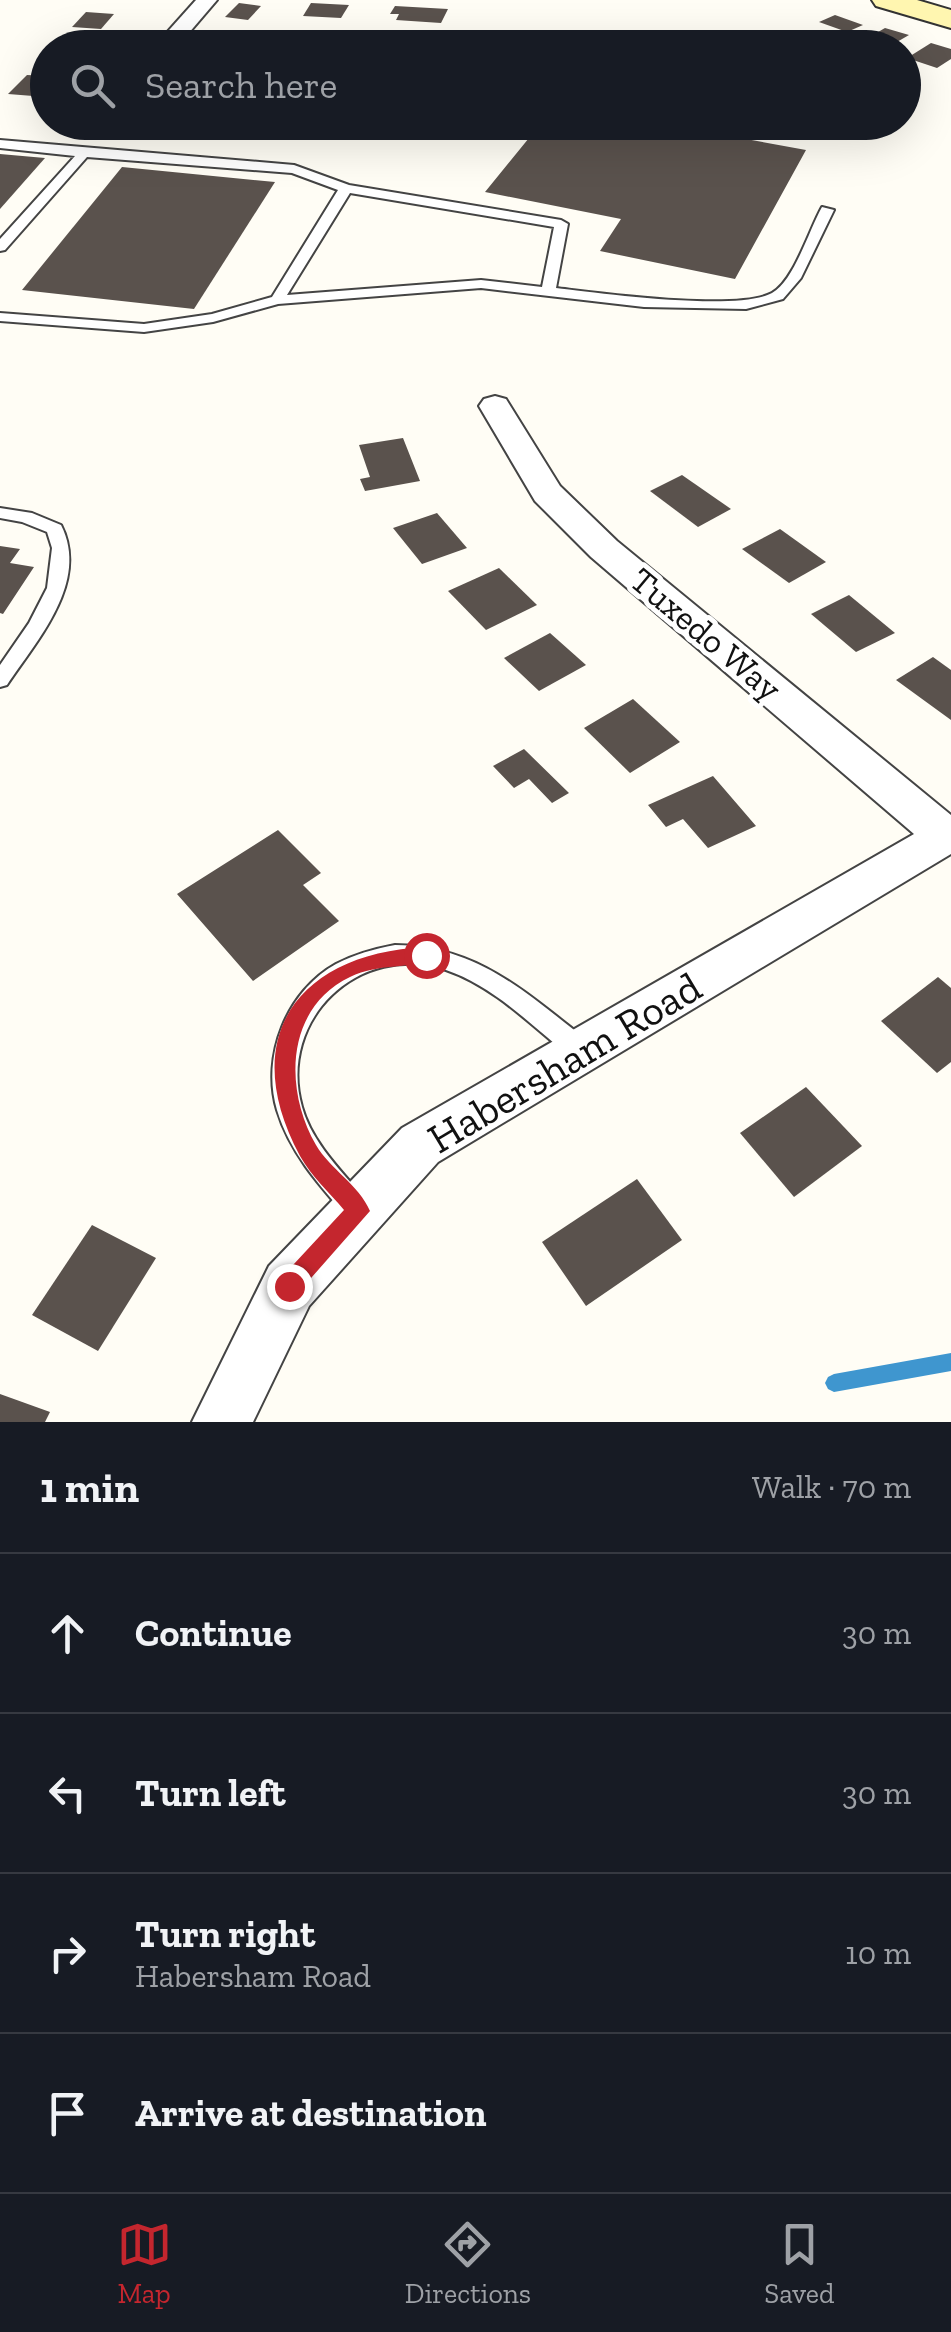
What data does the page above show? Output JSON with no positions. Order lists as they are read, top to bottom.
{
  "streets": {
    "street": ["Tuxedo Way", "Habersham Road"]
  },
  "crossings": [
    ["Tuxedo Way", "Habersham Road"]
  ],
  "page": {
    "search": "Search here",
    "heading": ["1 min", "Walk · 70 m"],
    "list": [
      ["Continue", "30 m"],
      ["Turn left", "30 m"],
      ["Turn right", "Habersham Road", "10 m"],
      "Arrive at destination"
    ],
    "nav": ["Map", "Directions", "Saved"]
  }
}
